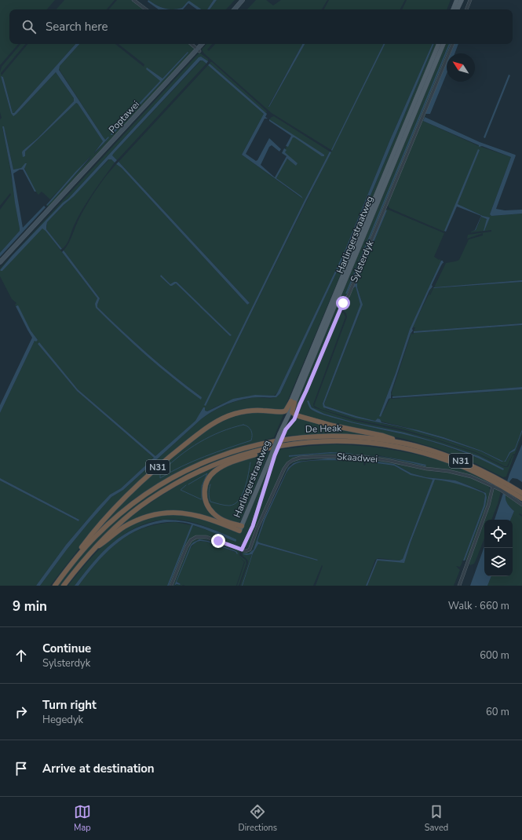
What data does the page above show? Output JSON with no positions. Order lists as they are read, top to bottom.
{
  "streets": {
    "highway": ["De Heak", "N31"],
    "main road": ["Poptawei", "Harlingerstraatweg"],
    "street": ["Sylsterdyk", "Skaadwei"]
  },
  "crossings": [
    ["Harlingerstraatweg", "Sylsterdyk"],
    ["Harlingerstraatweg", "N31"],
    ["Sylsterdyk", "N31"],
    ["De Heak", "Skaadwei"],
    ["De Heak", "N31"]
  ],
  "north": "top left",
  "page": {
    "search": "Search here",
    "heading": ["9 min", "Walk · 660 m"],
    "list": [
      ["Continue", "Sylsterdyk", "600 m"],
      ["Turn right", "Hegedyk", "60 m"],
      "Arrive at destination"
    ],
    "nav": ["Map", "Directions", "Saved"]
  }
}
